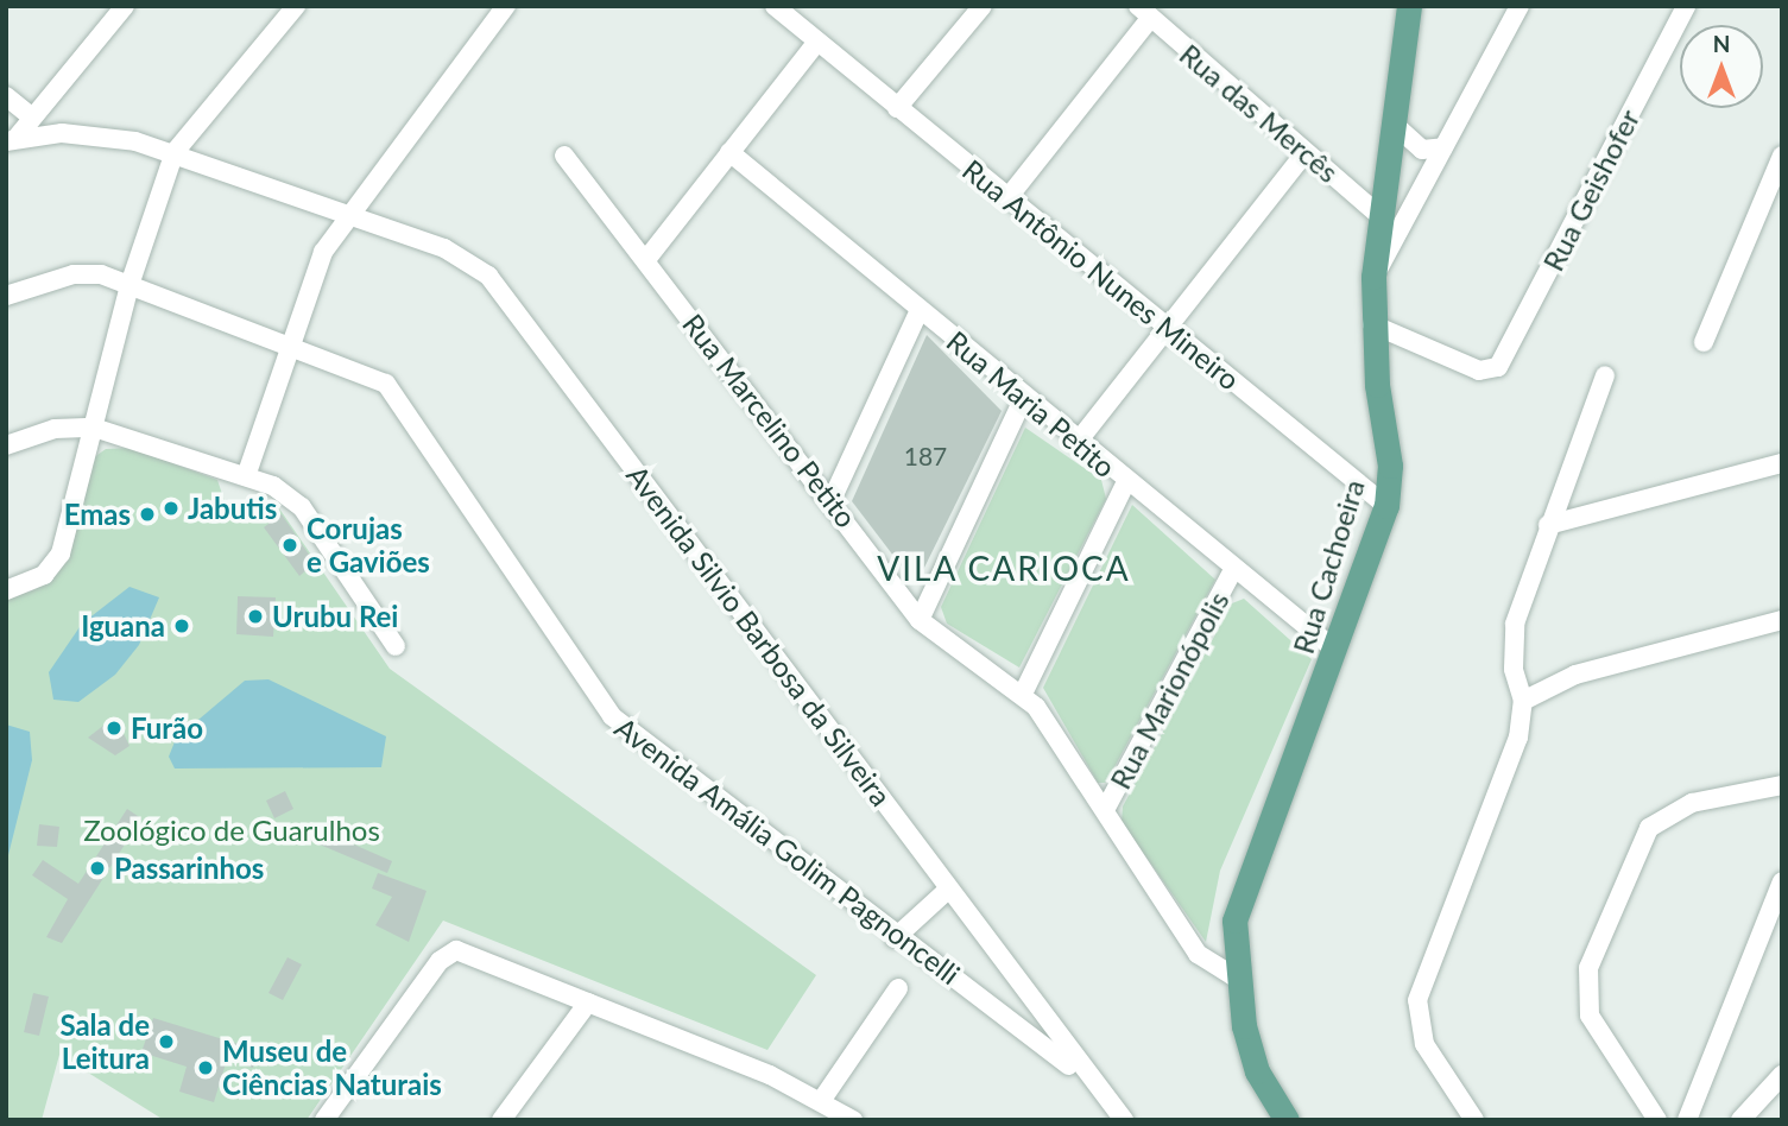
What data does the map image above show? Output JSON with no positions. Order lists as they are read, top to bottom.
{
  "streets": {
    "main road": ["Rua Cachoeira"],
    "street": [
      "Rua das Mercês",
      "Rua Geishofer",
      "Rua Antônio Nunes Mineiro",
      "Rua Maria Petito",
      "Rua Marcelino Petito",
      "Avenida Silvio Barbosa da Silveira",
      "Rua Marionópolis",
      "Avenida Amália Golim Pagnoncelli"
    ]
  },
  "crossings": [
    ["Rua das Mercês", "Rua Cachoeira"],
    ["Rua Geishofer", "Rua Cachoeira"],
    ["Rua Antônio Nunes Mineiro", "Rua Cachoeira"],
    ["Rua Maria Petito", "Rua Cachoeira"],
    ["Rua Maria Petito", "Rua Marionópolis"],
    ["Rua Marcelino Petito", "Rua Cachoeira"],
    ["Rua Marcelino Petito", "Rua Marionópolis"],
    ["Avenida Silvio Barbosa da Silveira", "Avenida Amália Golim Pagnoncelli"]
  ],
  "districts": ["VILA CARIOCA"],
  "parks": ["Zoológico de Guarulhos"],
  "places": [
    "Jabutis",
    "Emas",
    "Corujas e Gaviões",
    "Urubu Rei",
    "Iguana",
    "Furão",
    "Passarinhos",
    "Sala de Leitura",
    "Museu de Ciências Naturais"
  ],
  "house_numbers": ["187"],
  "north": "top"
}
